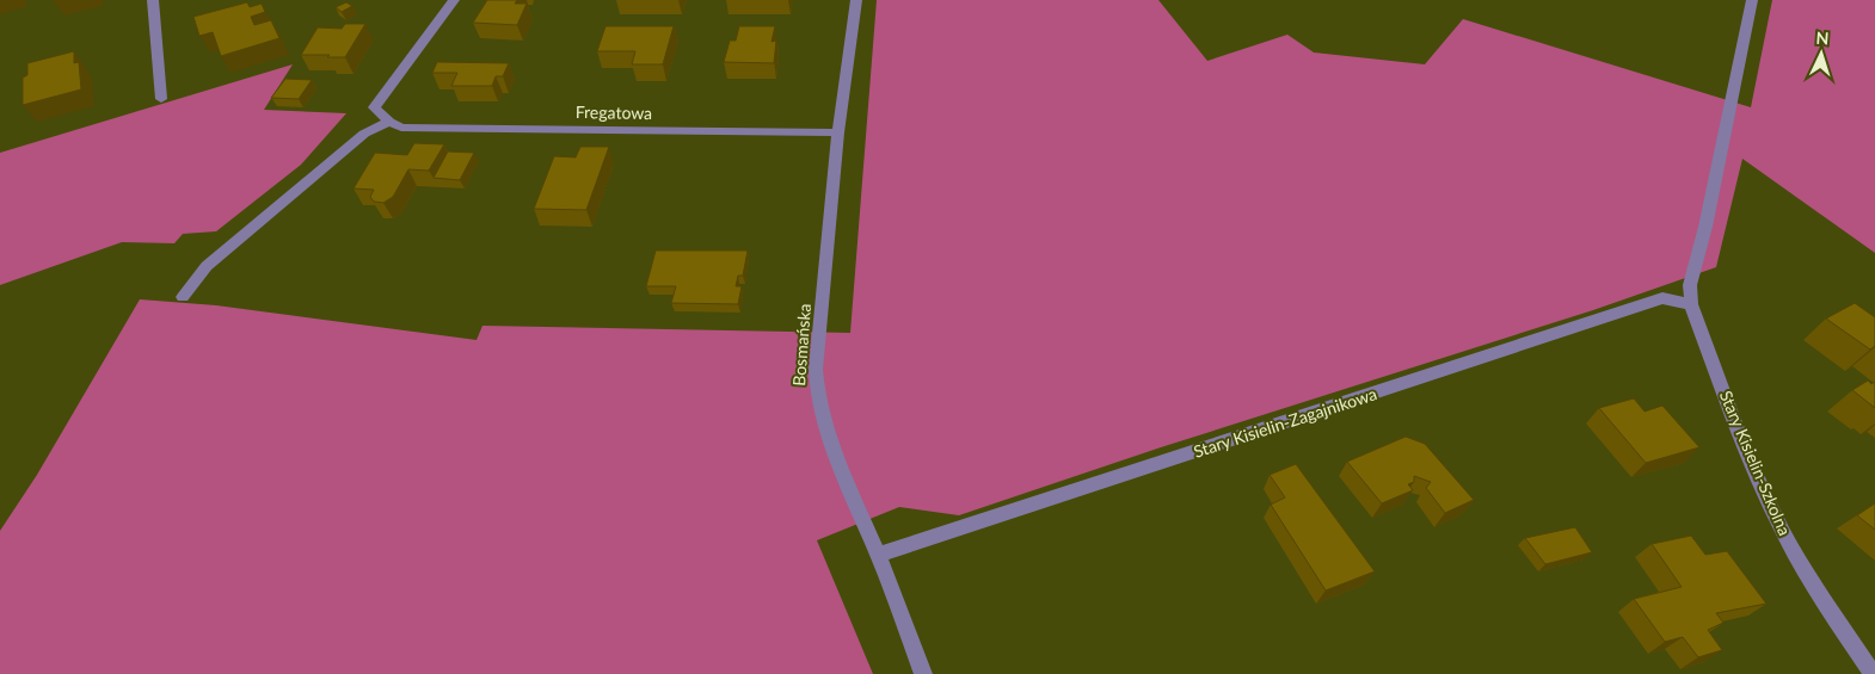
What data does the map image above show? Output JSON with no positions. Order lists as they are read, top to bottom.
{
  "streets": {
    "street": [
      "Fregatowa",
      "Bosmańska",
      "Stary Kisielin-Zagajnikowa",
      "Stary Kisielin-Szkolna"
    ]
  },
  "crossings": [
    ["Fregatowa", "Bosmańska"],
    ["Bosmańska", "Stary Kisielin-Zagajnikowa"],
    ["Stary Kisielin-Zagajnikowa", "Stary Kisielin-Szkolna"]
  ],
  "north": "top"
}
